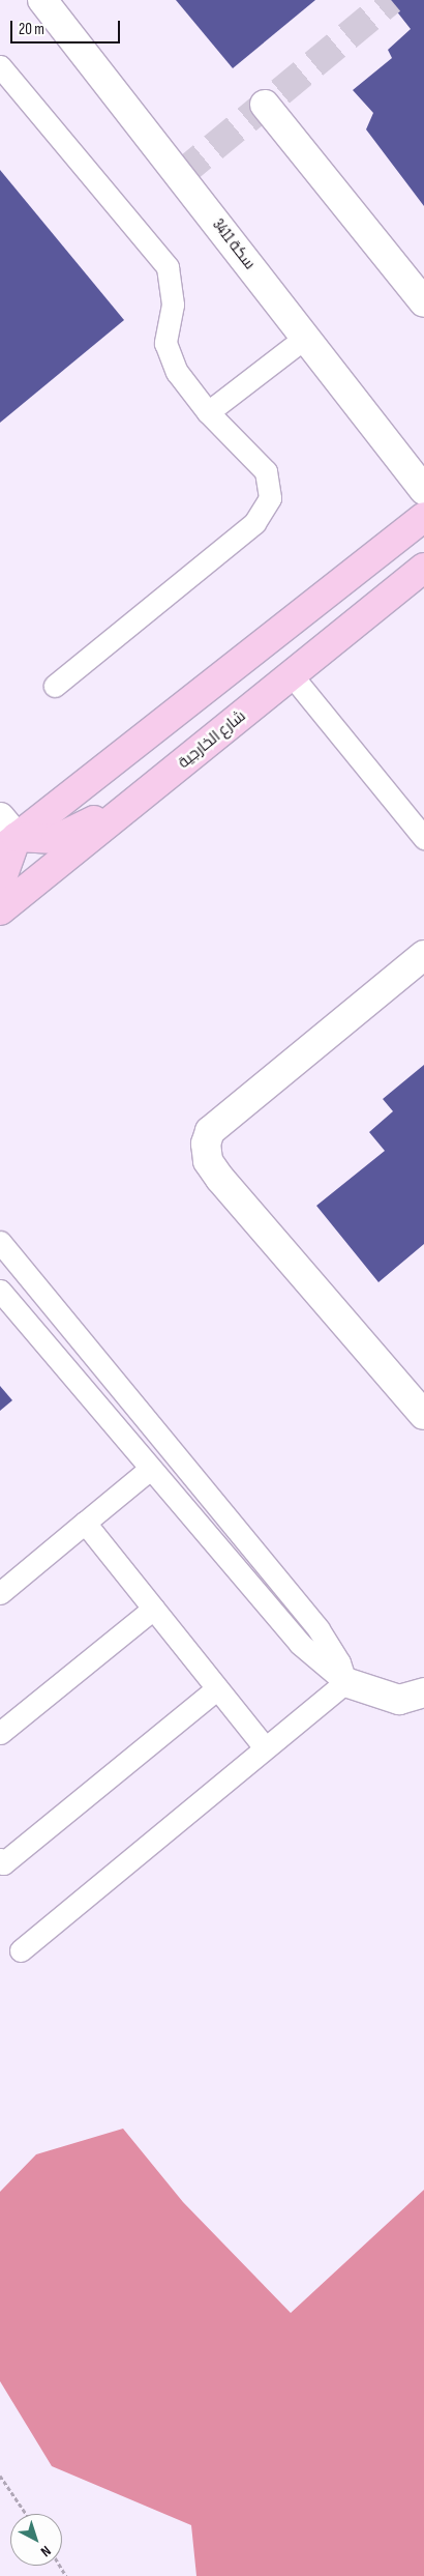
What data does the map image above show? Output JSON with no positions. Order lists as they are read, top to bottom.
{
  "streets": {
    "main road": ["شارع الخارجية"],
    "street": ["سكة 3411"]
  },
  "scale_bar": "20 m",
  "north": "bottom right"
}
